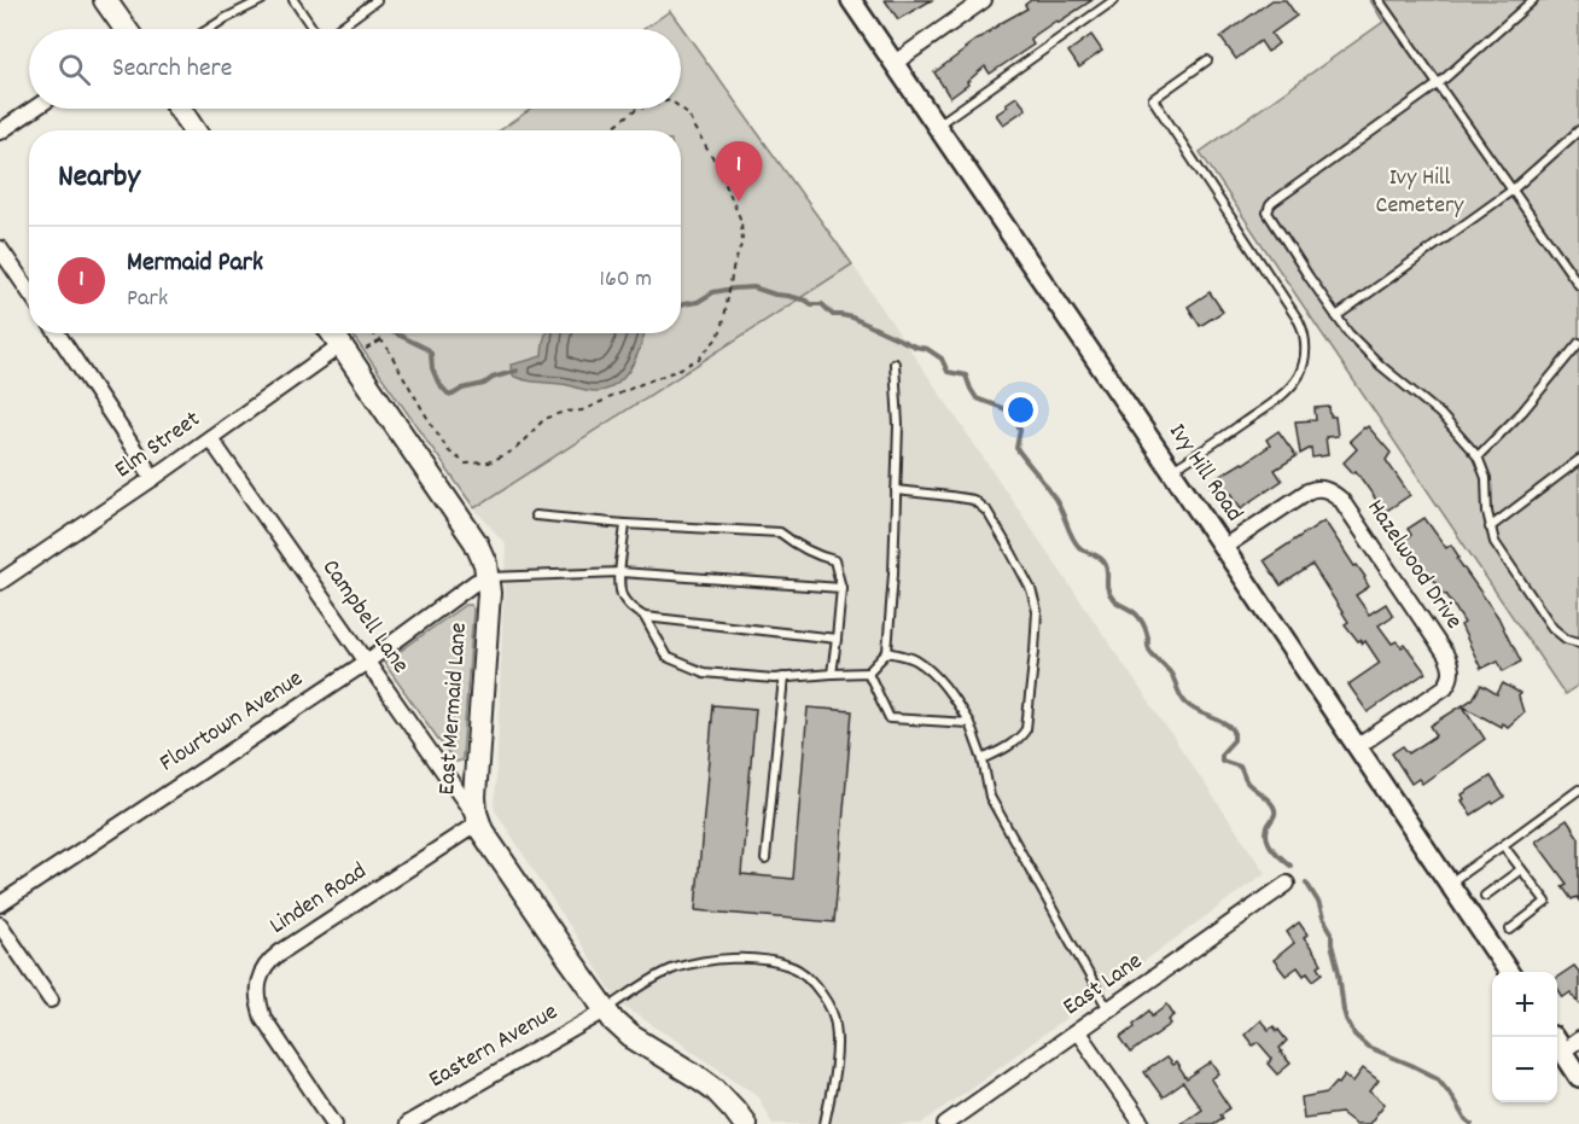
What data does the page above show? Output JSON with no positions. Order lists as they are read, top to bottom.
{
  "streets": {
    "main road": ["East Mermaid Lane"],
    "street": [
      "Elm Street",
      "Ivy Hill Road",
      "Hazelwood Drive",
      "Campbell Lane",
      "Flourtown Avenue",
      "Linden Road",
      "East Lane",
      "Eastern Avenue"
    ]
  },
  "crossings": [
    ["Elm Street", "Campbell Lane"],
    ["Elm Street", "East Mermaid Lane"],
    ["Ivy Hill Road", "Hazelwood Drive"],
    ["Campbell Lane", "East Mermaid Lane"],
    ["Campbell Lane", "Flourtown Avenue"],
    ["Campbell Lane", "Linden Road"],
    ["East Mermaid Lane", "Flourtown Avenue"],
    ["East Mermaid Lane", "Linden Road"],
    ["East Mermaid Lane", "Eastern Avenue"]
  ],
  "parks": ["Ivy Hill Cemetery"],
  "page": {
    "search": "Search here",
    "heading": "Nearby",
    "pins": "1",
    "list": [
      {
        "mark": "1",
        "name": "Mermaid Park",
        "note": "Park",
        "value": "160 m"
      }
    ],
    "map_buttons": ["+", "−"]
  }
}
